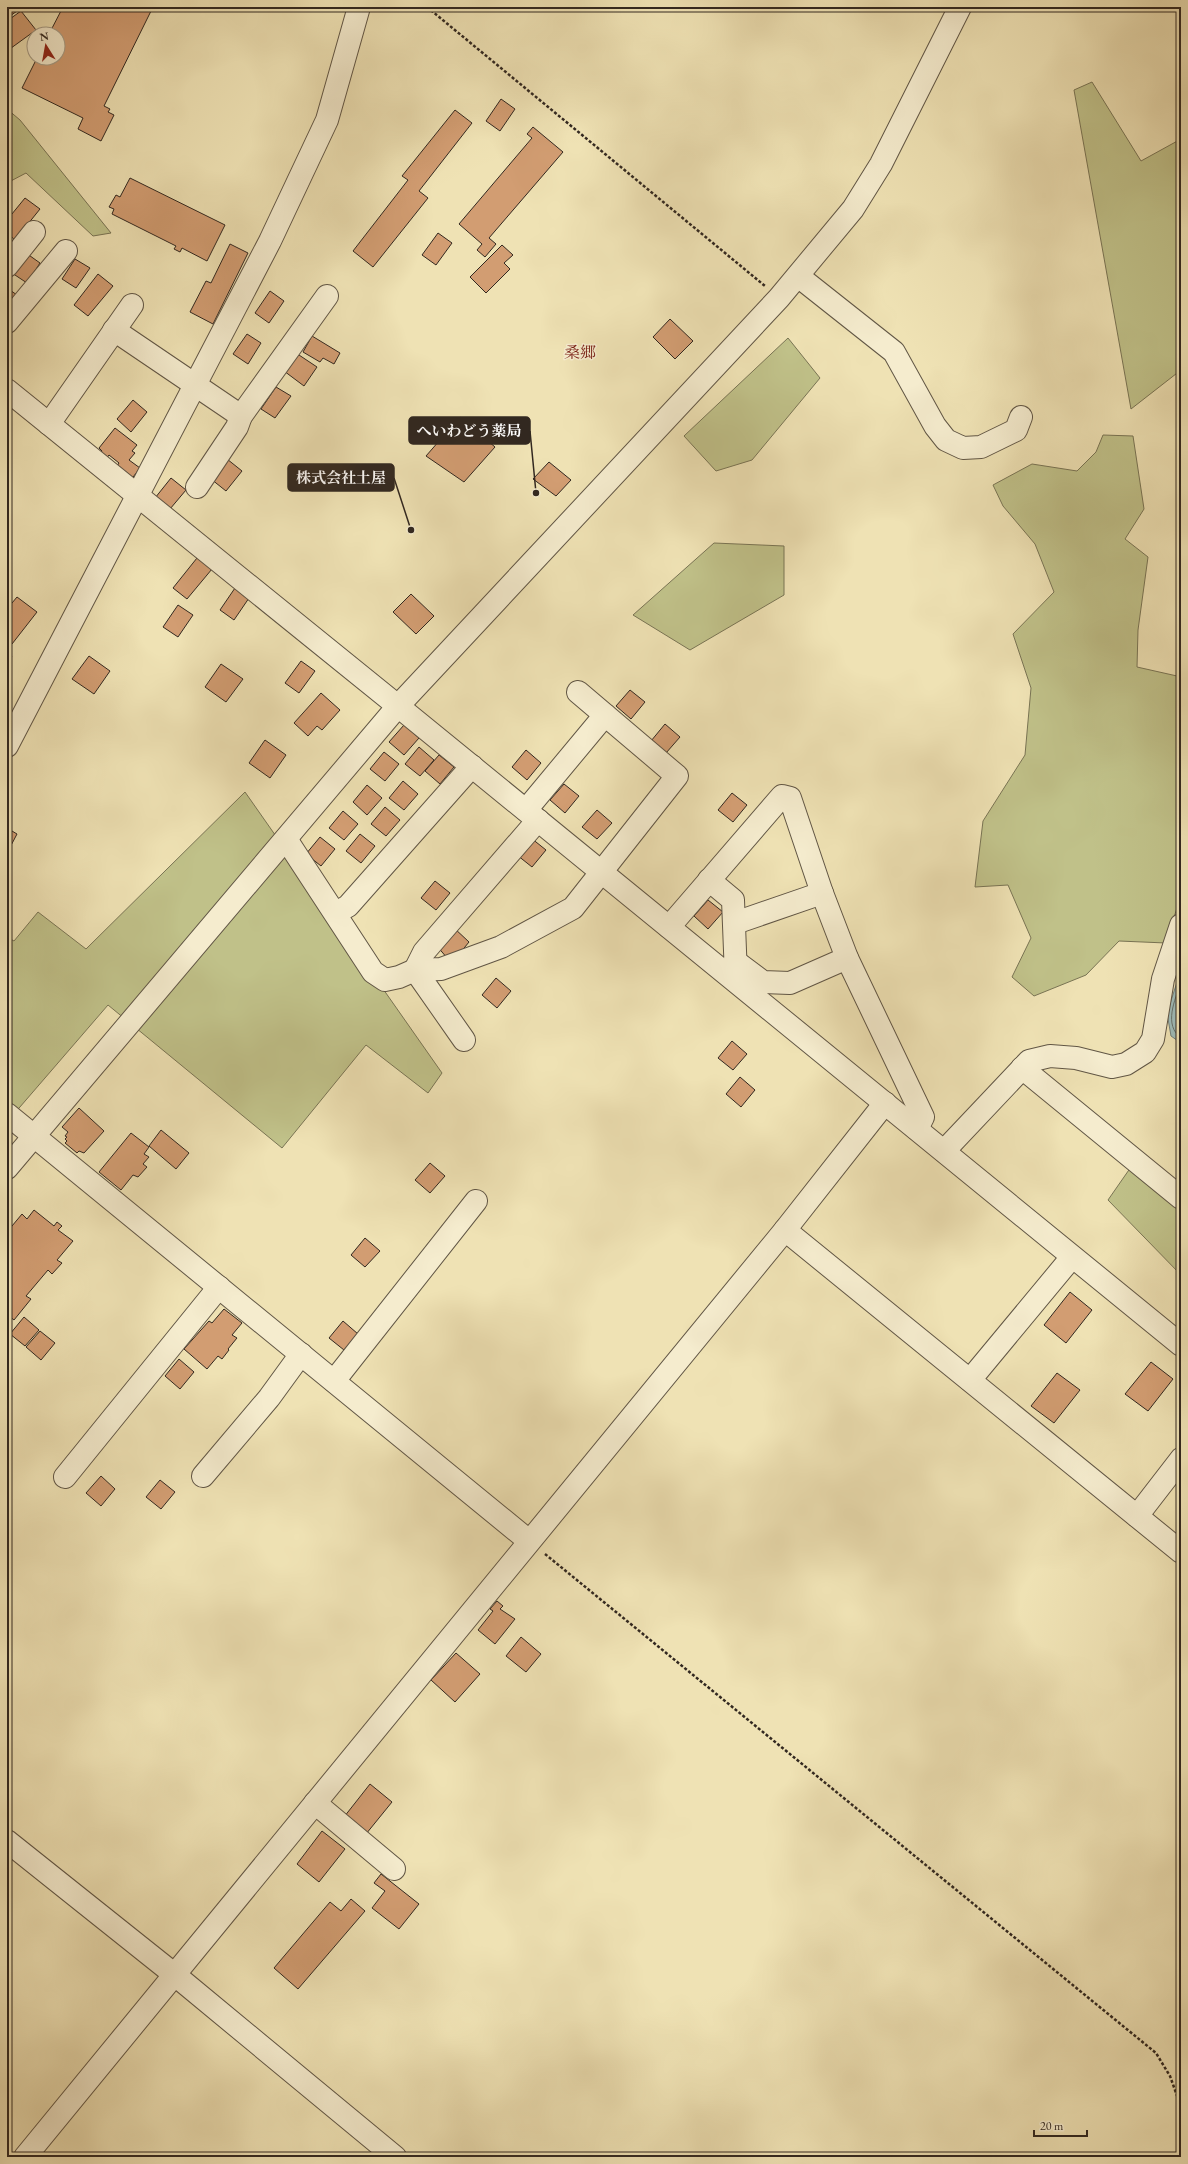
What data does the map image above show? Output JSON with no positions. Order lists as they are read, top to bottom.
{
  "districts": ["桑郷"],
  "places": ["へいわどう薬局", "株式会社土屋"],
  "scale_bar": "20 m",
  "north": "top"
}
